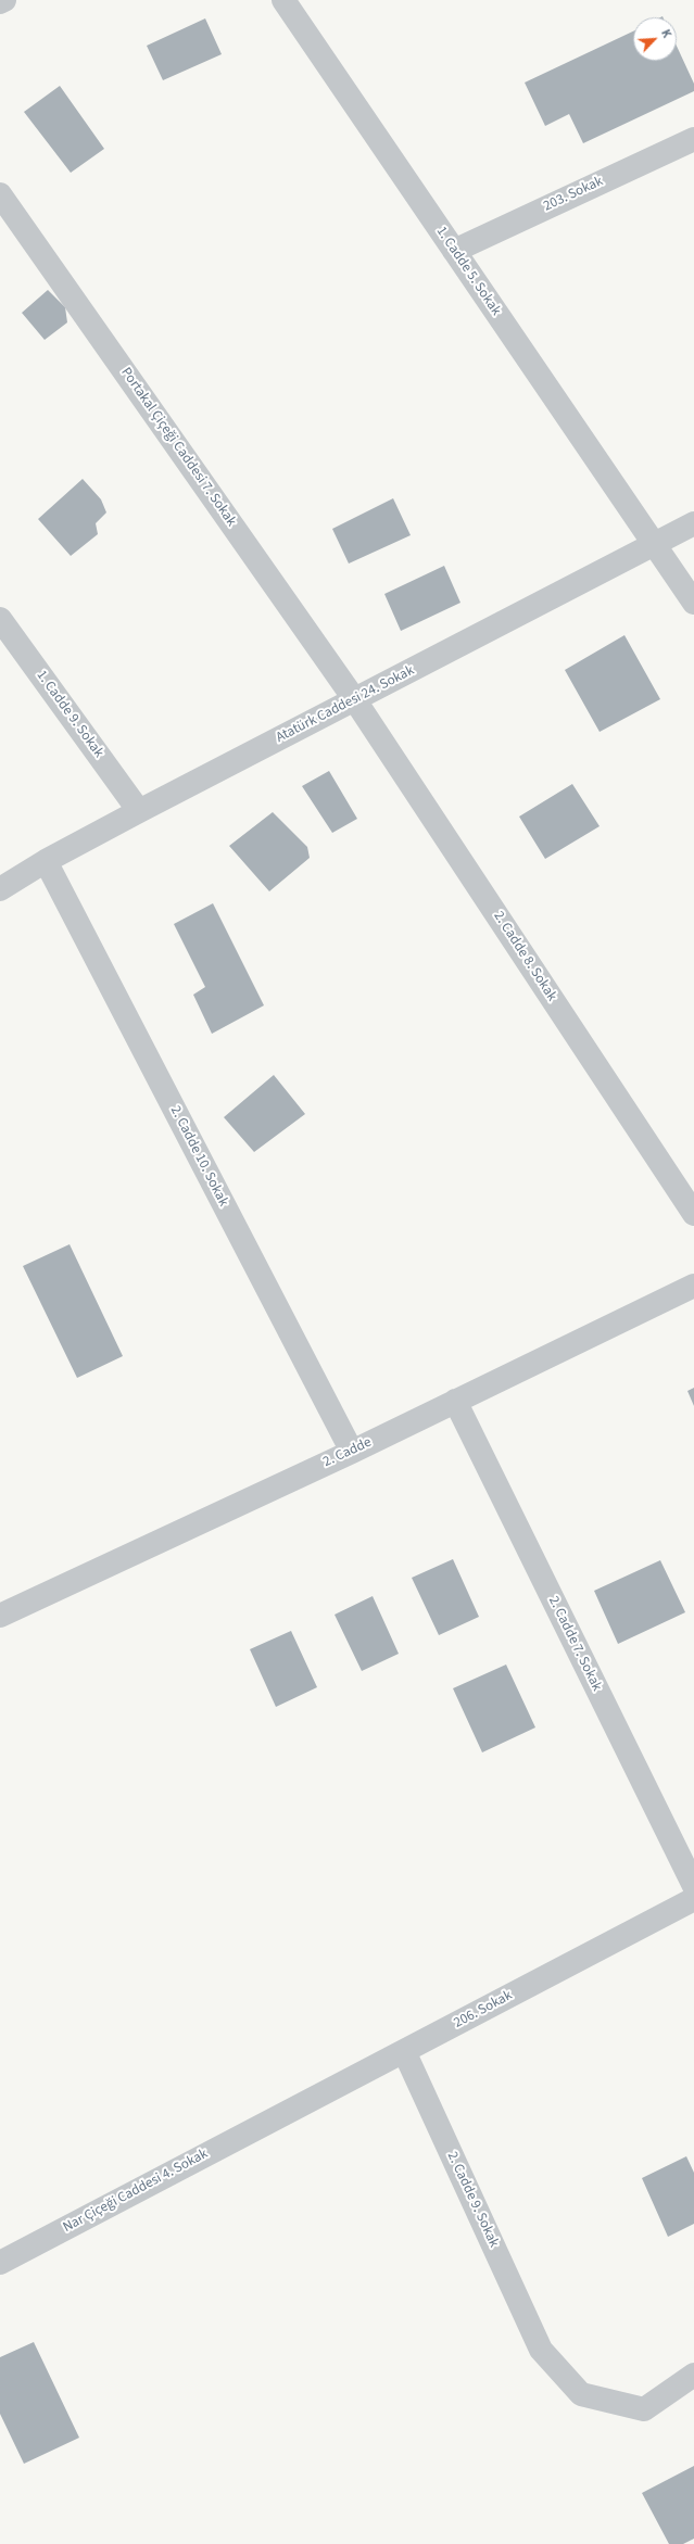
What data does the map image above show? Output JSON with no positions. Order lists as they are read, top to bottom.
{
  "streets": {
    "street": [
      "203. Sokak",
      "1. Cadde 5. Sokak",
      "Portakal Çiçeği Caddesi 7. Sokak",
      "Atatürk Caddesi 24. Sokak",
      "1. Cadde 9. Sokak",
      "2. Cadde 8. Sokak",
      "2. Cadde 10. Sokak",
      "2. Cadde",
      "2. Cadde 7. Sokak",
      "206. Sokak",
      "Nar Çiçeği Caddesi 4. Sokak",
      "2. Cadde 9. Sokak"
    ]
  },
  "crossings": [
    ["203. Sokak", "1. Cadde 5. Sokak"],
    ["1. Cadde 5. Sokak", "Atatürk Caddesi 24. Sokak"],
    ["Portakal Çiçeği Caddesi 7. Sokak", "Atatürk Caddesi 24. Sokak"],
    ["Portakal Çiçeği Caddesi 7. Sokak", "2. Cadde 8. Sokak"],
    ["Atatürk Caddesi 24. Sokak", "1. Cadde 9. Sokak"],
    ["Atatürk Caddesi 24. Sokak", "2. Cadde 8. Sokak"],
    ["Atatürk Caddesi 24. Sokak", "2. Cadde 10. Sokak"],
    ["2. Cadde 10. Sokak", "2. Cadde"],
    ["2. Cadde", "2. Cadde 7. Sokak"],
    ["206. Sokak", "Nar Çiçeği Caddesi 4. Sokak"],
    ["206. Sokak", "2. Cadde 9. Sokak"]
  ],
  "north": "top right"
}
